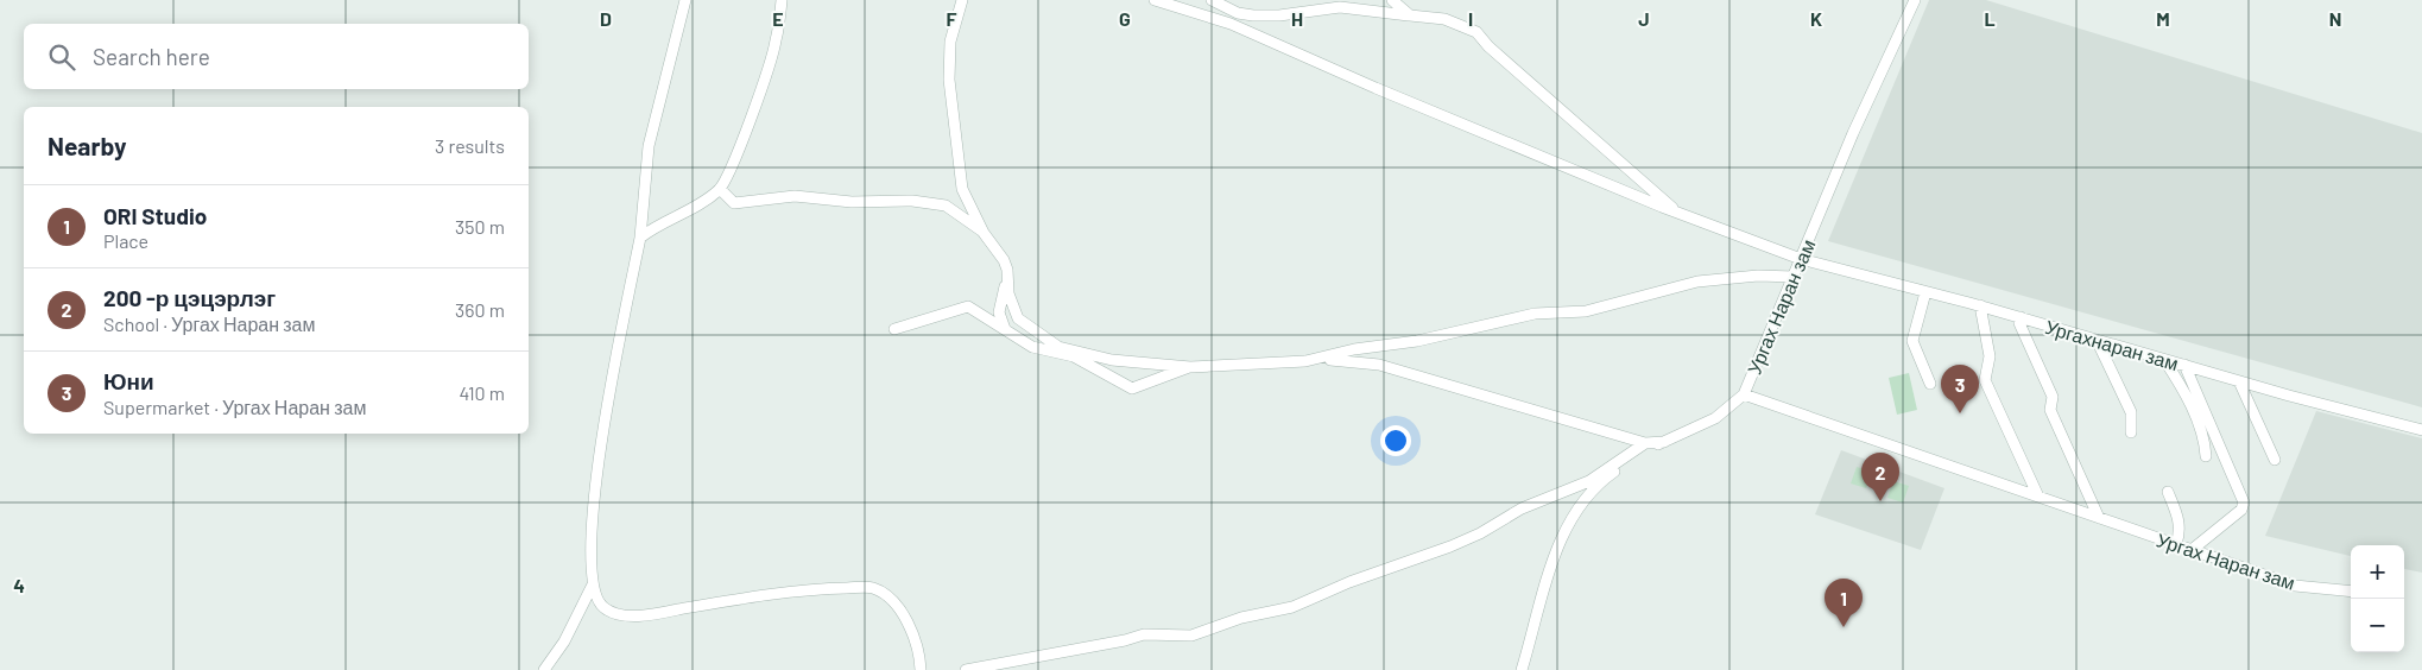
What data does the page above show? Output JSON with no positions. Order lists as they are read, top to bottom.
{
  "streets": {
    "street": ["Ургах Наран зам", "Ургахнаран зам"]
  },
  "crossings": [
    ["Ургах Наран зам", "Ургахнаран зам"]
  ],
  "page": {
    "search": "Search here",
    "heading": ["Nearby", "3 results"],
    "list": [
      {
        "mark": "1",
        "name": "ORI Studio",
        "note": "Place",
        "value": "350 m"
      },
      {
        "mark": "2",
        "name": "200 -р цэцэрлэг",
        "note": "School · Ургах Наран зам",
        "value": "360 m"
      },
      {
        "mark": "3",
        "name": "Юни",
        "note": "Supermarket · Ургах Наран зам",
        "value": "410 m"
      }
    ],
    "pins": ["3", "2", "1"],
    "map_buttons": ["+", "−"]
  },
  "grid": {
    "columns": [
      "D",
      "E",
      "F",
      "G",
      "H",
      "I",
      "J",
      "K",
      "L",
      "M",
      "N"
    ],
    "rows": ["4"]
  }
}
